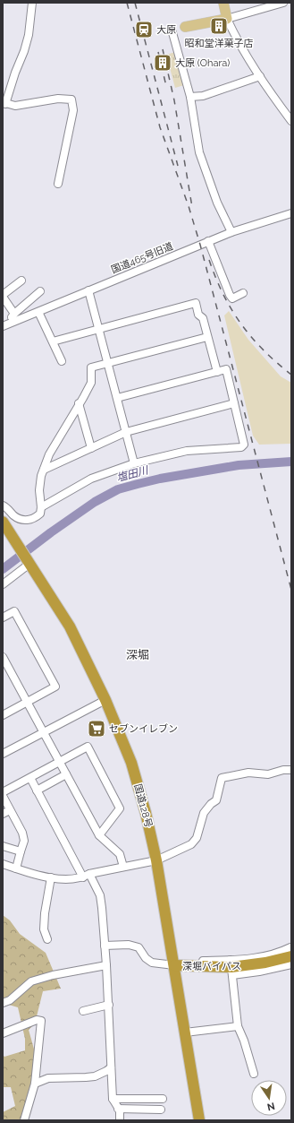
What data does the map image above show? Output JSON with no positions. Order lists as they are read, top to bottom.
{
  "streets": {
    "highway": ["国道128号", "深堀バイパス"],
    "street": ["国道465号旧道"]
  },
  "crossings": [
    ["国道128号", "深堀バイパス"]
  ],
  "districts": ["深堀"],
  "water": ["塩田川"],
  "places": {
    "building": ["昭和堂洋菓子店", "大原 (Ohara)"],
    "station": ["大原"],
    "supermarket": ["セブンイレブン"]
  },
  "north": "bottom"
}
